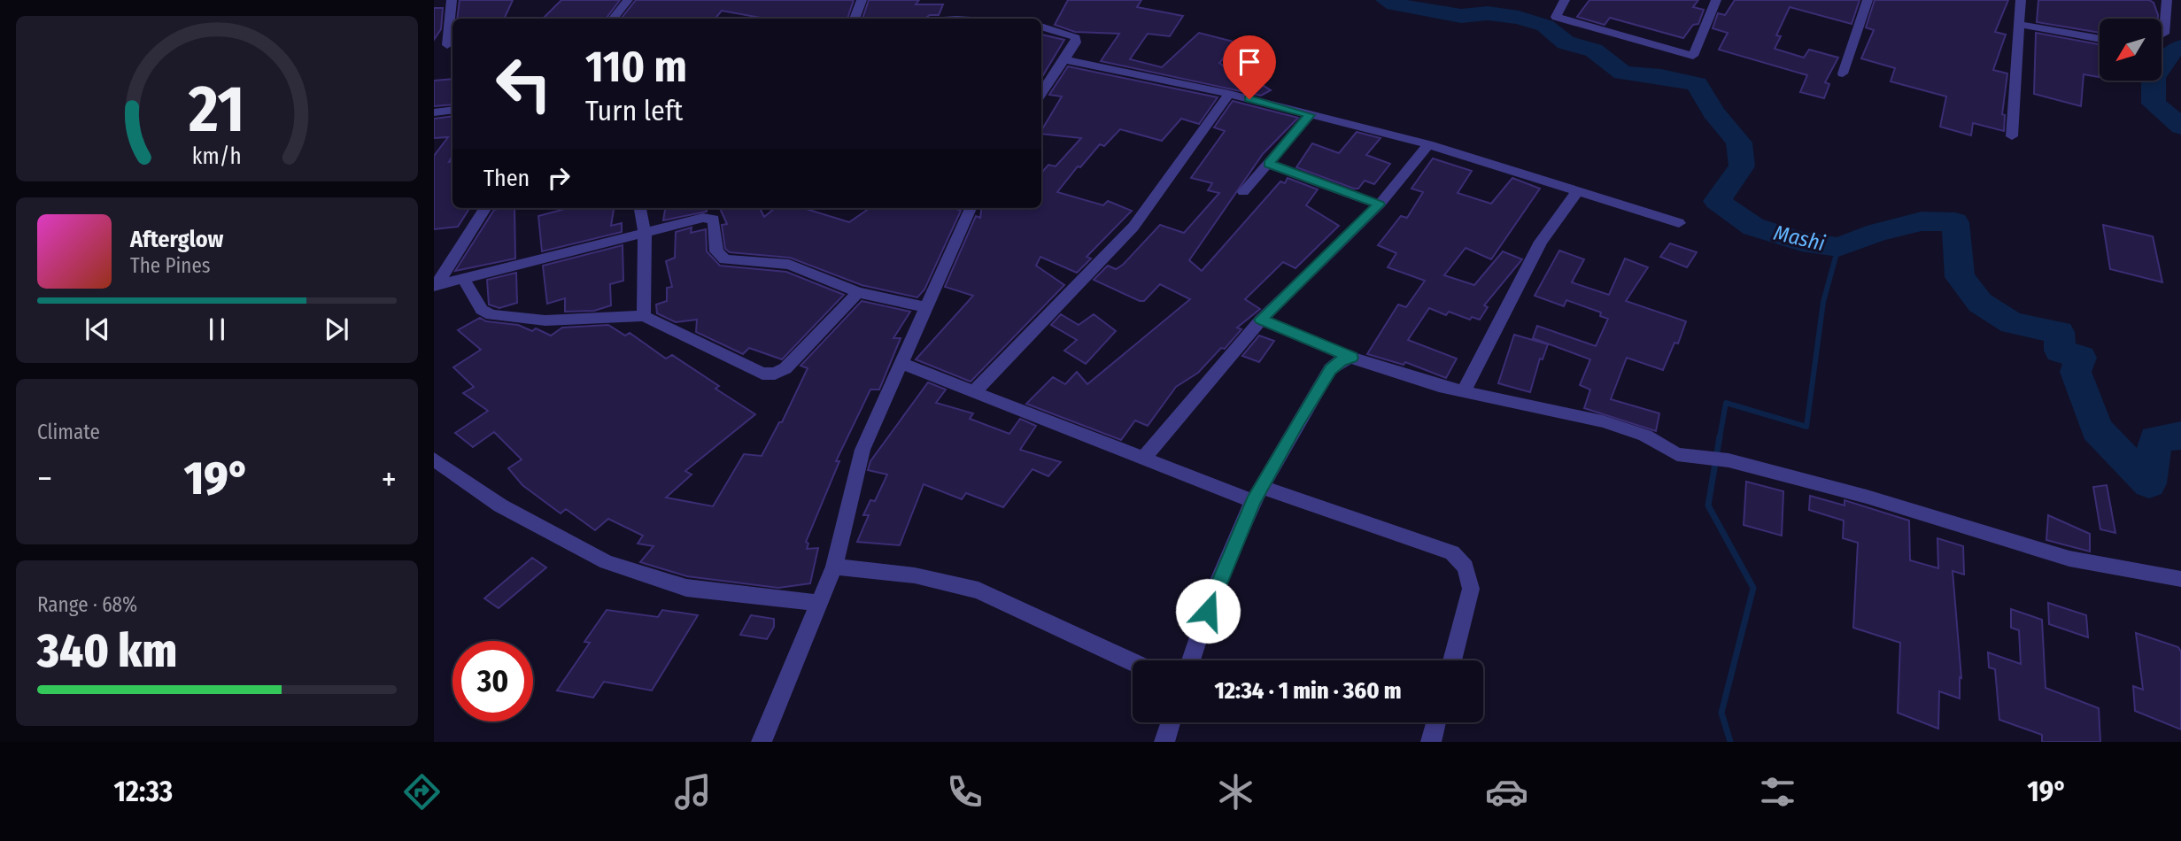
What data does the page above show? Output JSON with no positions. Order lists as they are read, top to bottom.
{
  "water": ["Mashi"],
  "north": "bottom left",
  "page": {
    "turn": ["110 m", "Turn left"],
    "then": "Then",
    "song": ["Afterglow", "The Pines"],
    "tile": [
      "Climate",
      ["Range · 68%", "340 km"]
    ],
    "heat": ["−", "19°", "+"],
    "limit": "30",
    "trip": "12:34 · 1 min · 360 m",
    "tabs": ["12:33", "19°"],
    "gauge": ["21", "km/h"]
  }
}
